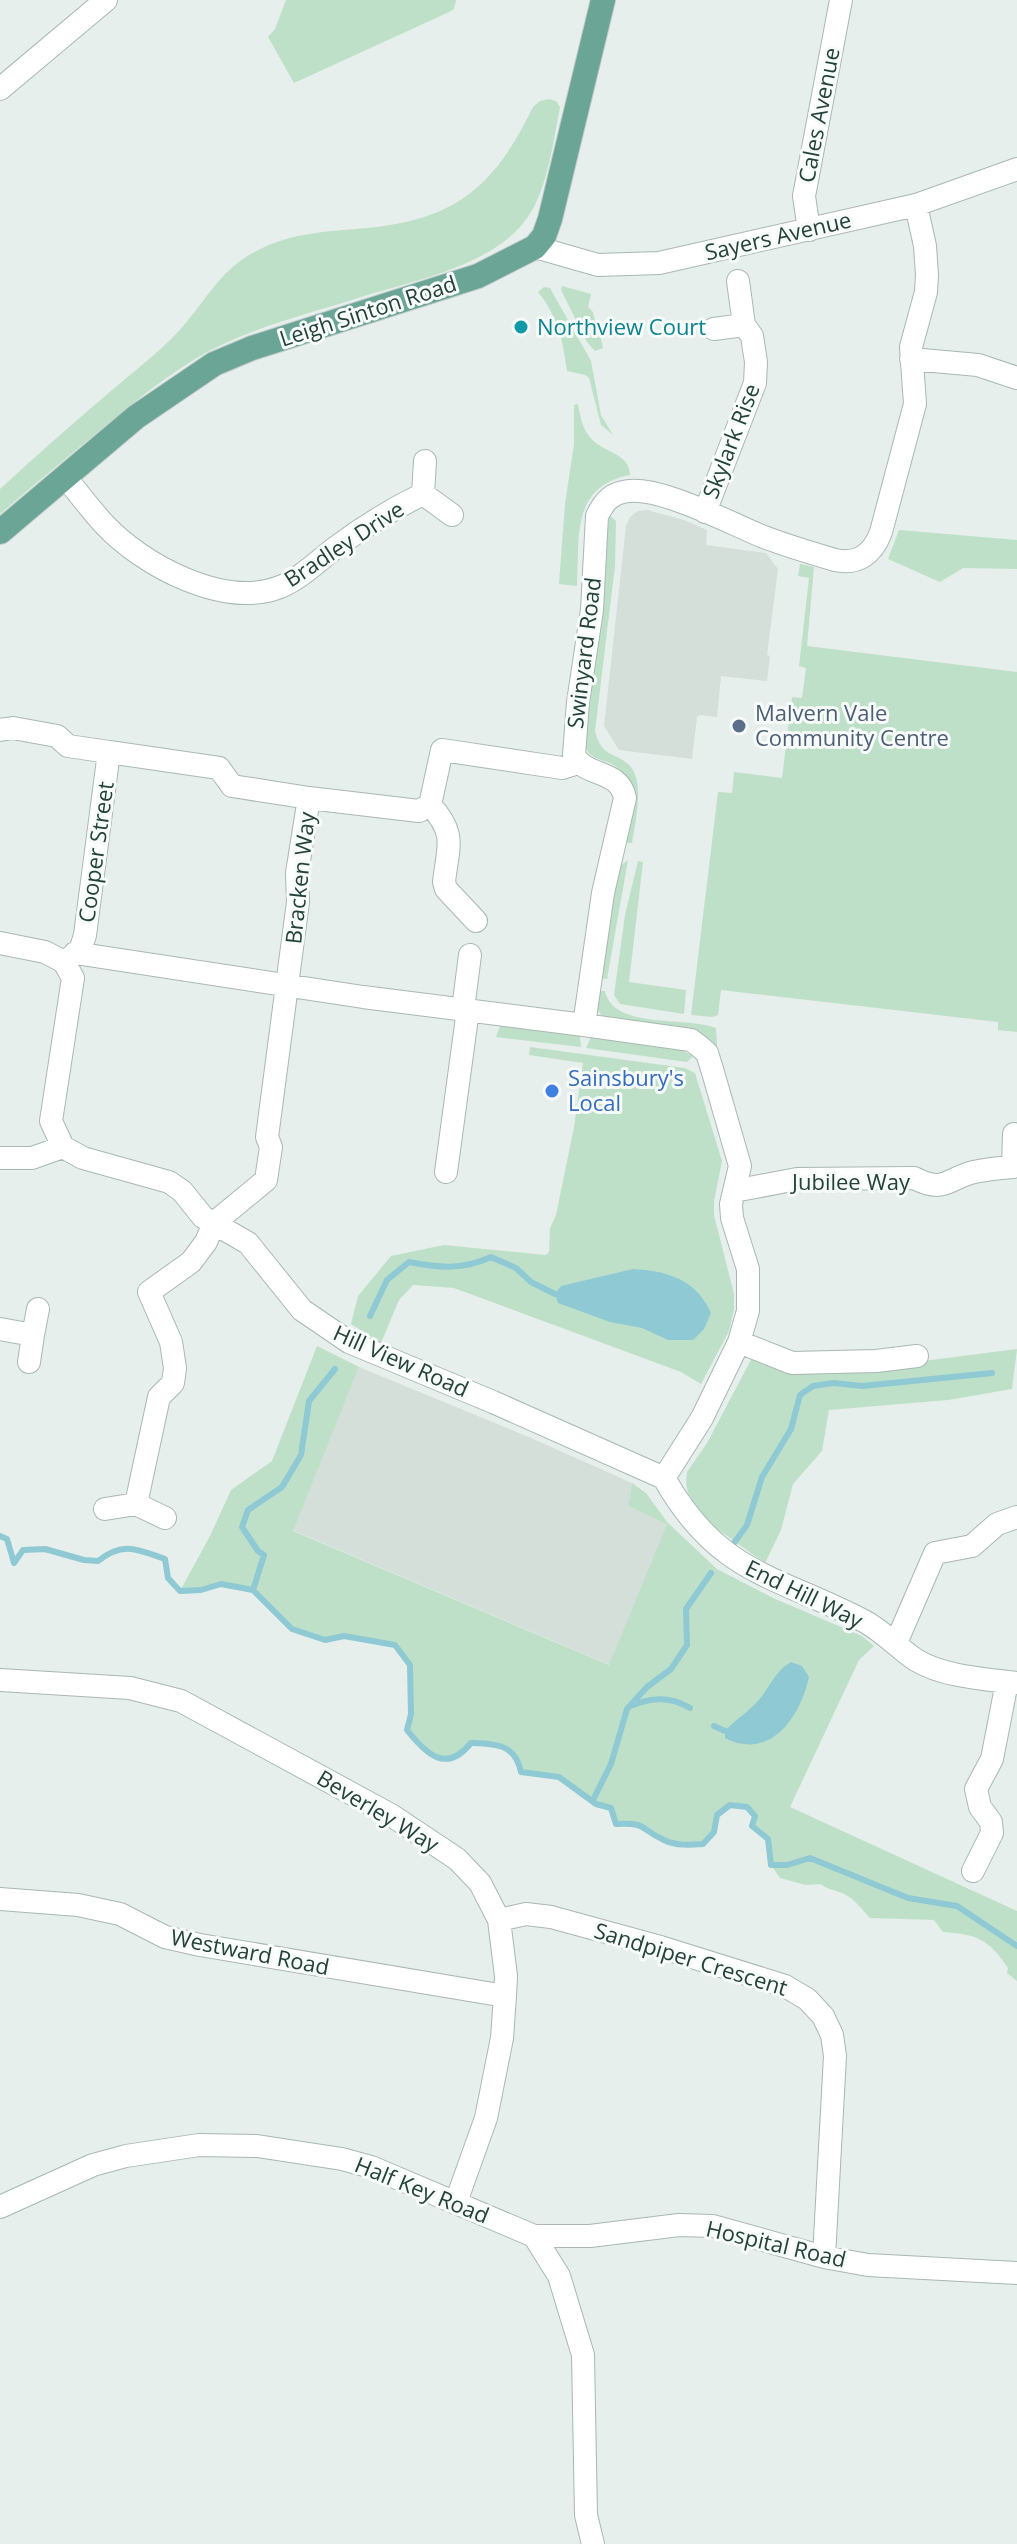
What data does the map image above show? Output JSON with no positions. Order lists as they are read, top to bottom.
{
  "streets": {
    "main road": ["Leigh Sinton Road"],
    "street": [
      "Cales Avenue",
      "Sayers Avenue",
      "Skylark Rise",
      "Bradley Drive",
      "Swinyard Road",
      "Cooper Street",
      "Bracken Way",
      "Jubilee Way",
      "Hill View Road",
      "End Hill Way",
      "Beverley Way",
      "Westward Road",
      "Sandpiper Crescent",
      "Half Key Road",
      "Hospital Road"
    ]
  },
  "crossings": [
    ["Cales Avenue", "Sayers Avenue"],
    ["Sayers Avenue", "Leigh Sinton Road"],
    ["Sayers Avenue", "Swinyard Road"],
    ["Leigh Sinton Road", "Bradley Drive"],
    ["Skylark Rise", "Swinyard Road"],
    ["Cooper Street", "Bracken Way"],
    ["Bracken Way", "Hill View Road"],
    ["Hill View Road", "End Hill Way"],
    ["Beverley Way", "Westward Road"],
    ["Beverley Way", "Sandpiper Crescent"],
    ["Beverley Way", "Half Key Road"],
    ["Sandpiper Crescent", "Hospital Road"],
    ["Half Key Road", "Hospital Road"]
  ],
  "places": ["Northview Court", "Malvern Vale Community Centre", "Sainsbury's Local"]
}
